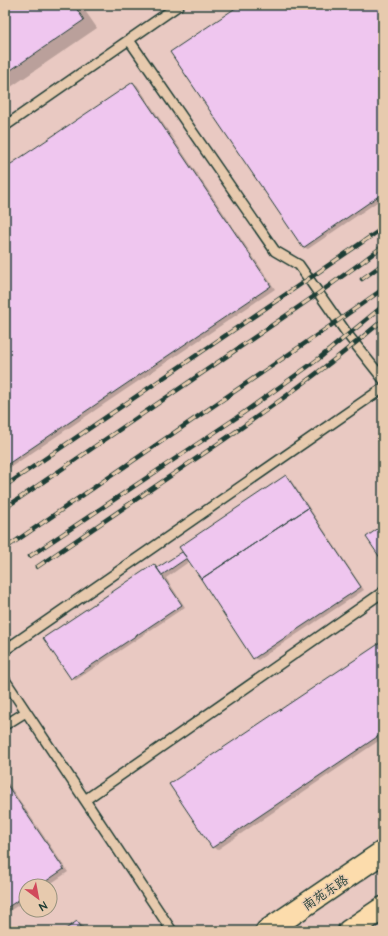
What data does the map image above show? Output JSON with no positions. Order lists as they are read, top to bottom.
{
  "streets": {
    "highway": ["南苑东路"]
  },
  "north": "bottom right"
}
